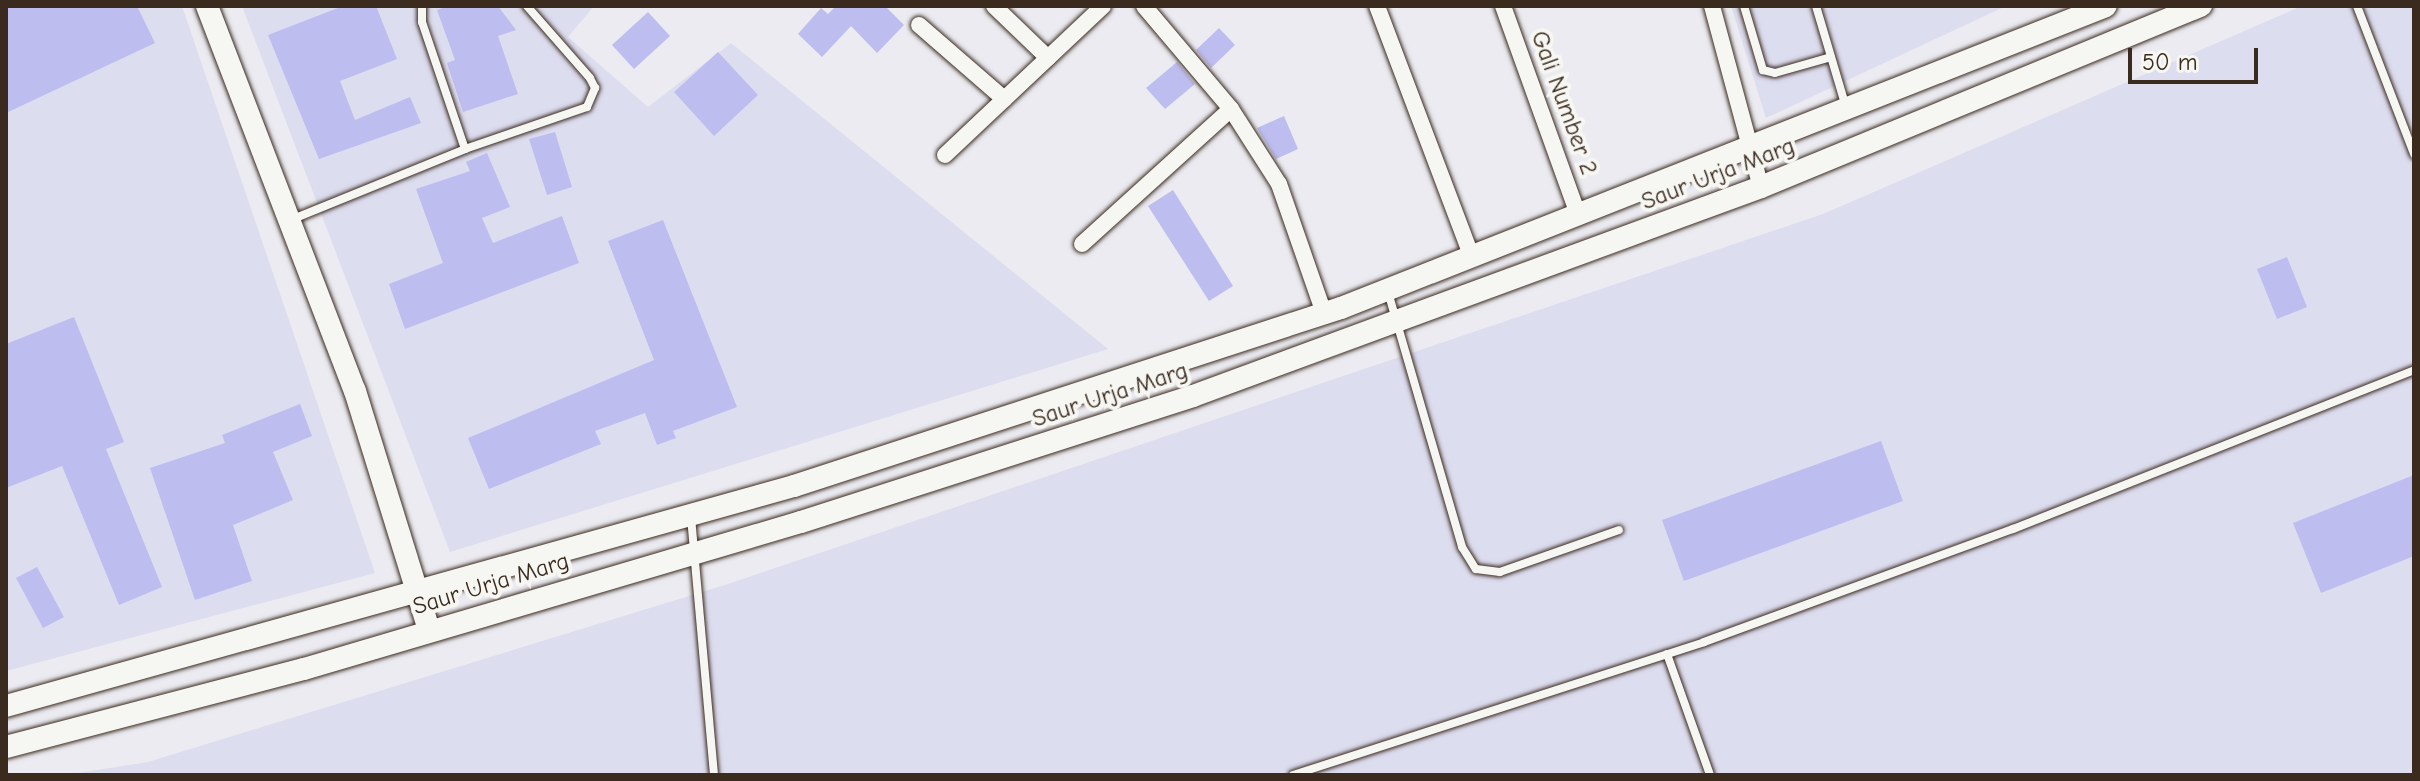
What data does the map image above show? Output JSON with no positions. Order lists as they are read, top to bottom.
{
  "streets": {
    "street": ["Gali Number 2", "Saur Urja Marg"]
  },
  "crossings": [
    ["Gali Number 2", "Saur Urja Marg"]
  ],
  "scale_bar": "50 m"
}
